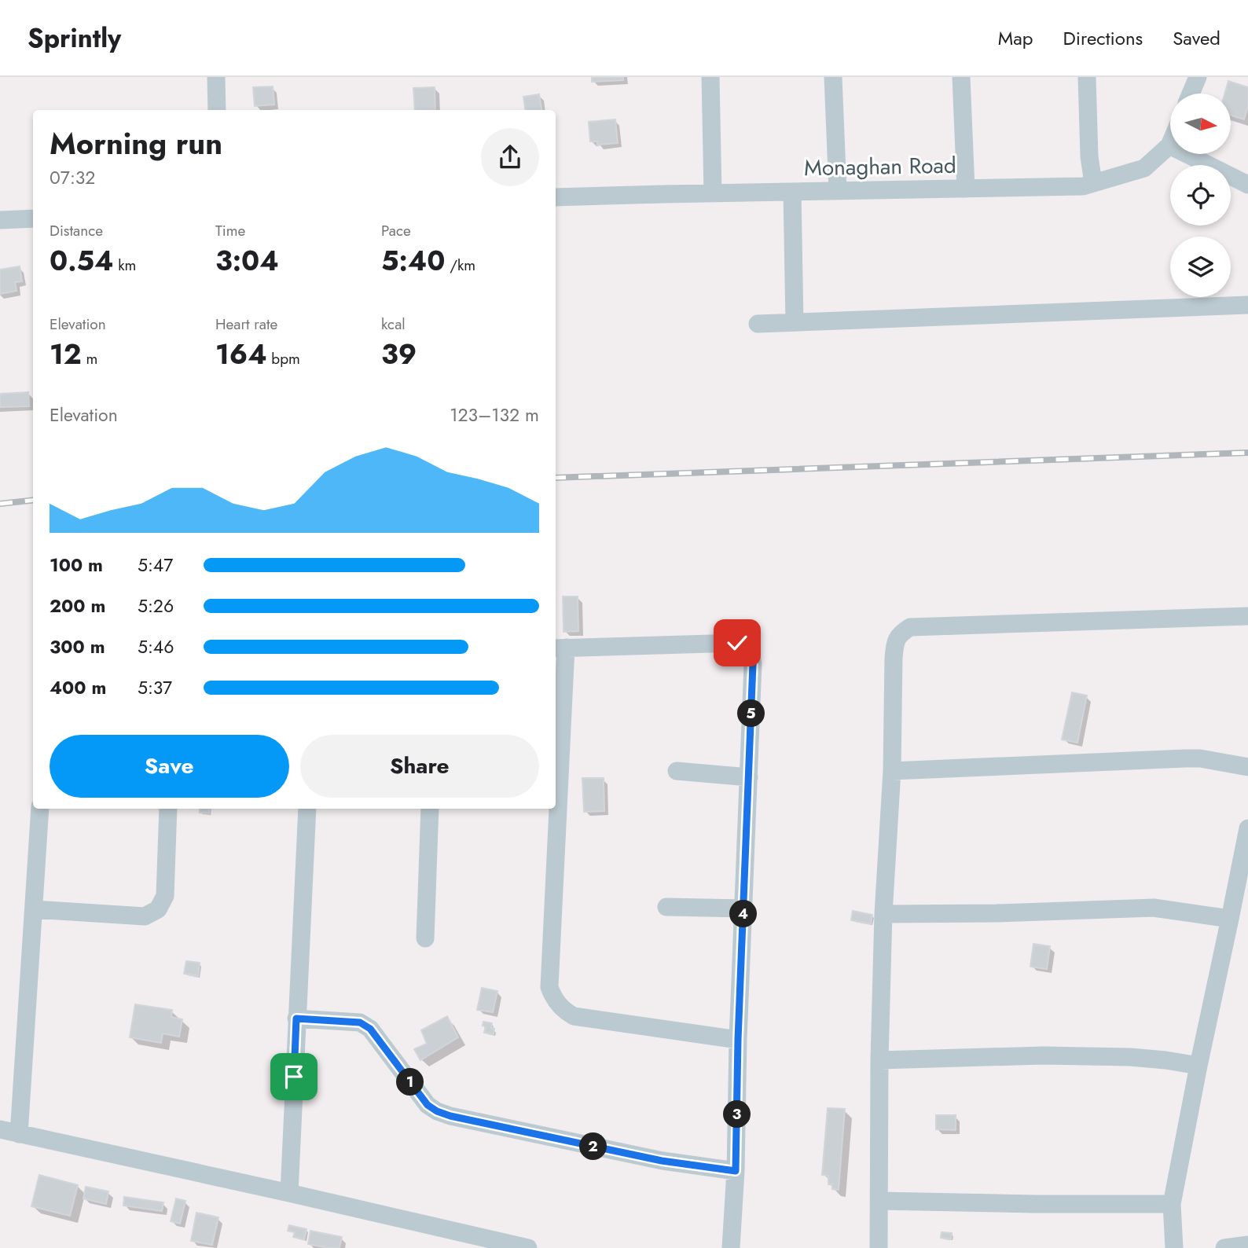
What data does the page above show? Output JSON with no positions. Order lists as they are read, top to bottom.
{
  "streets": {
    "street": ["Monaghan Road"]
  },
  "north": "right",
  "page": {
    "header": "Sprintly",
    "nav": ["Map", "Directions", "Saved"],
    "heading": ["Morning run", "07:32"],
    "stats": [
      ["Distance", "0.54 km"],
      ["Time", "3:04"],
      ["Pace", "5:40 /km"],
      ["Elevation", "12 m"],
      ["Heart rate", "164 bpm"],
      ["kcal", "39"]
    ],
    "chart": ["Elevation", "123–132 m"],
    "list": [
      {
        "name": "100 m",
        "note": "5:47"
      },
      {
        "name": "200 m",
        "note": "5:26"
      },
      {
        "name": "300 m",
        "note": "5:46"
      },
      {
        "name": "400 m",
        "note": "5:37"
      }
    ],
    "pins": [
      "5",
      "4",
      "1",
      "3",
      "2"
    ],
    "buttons": ["Save", "Share"]
  }
}
